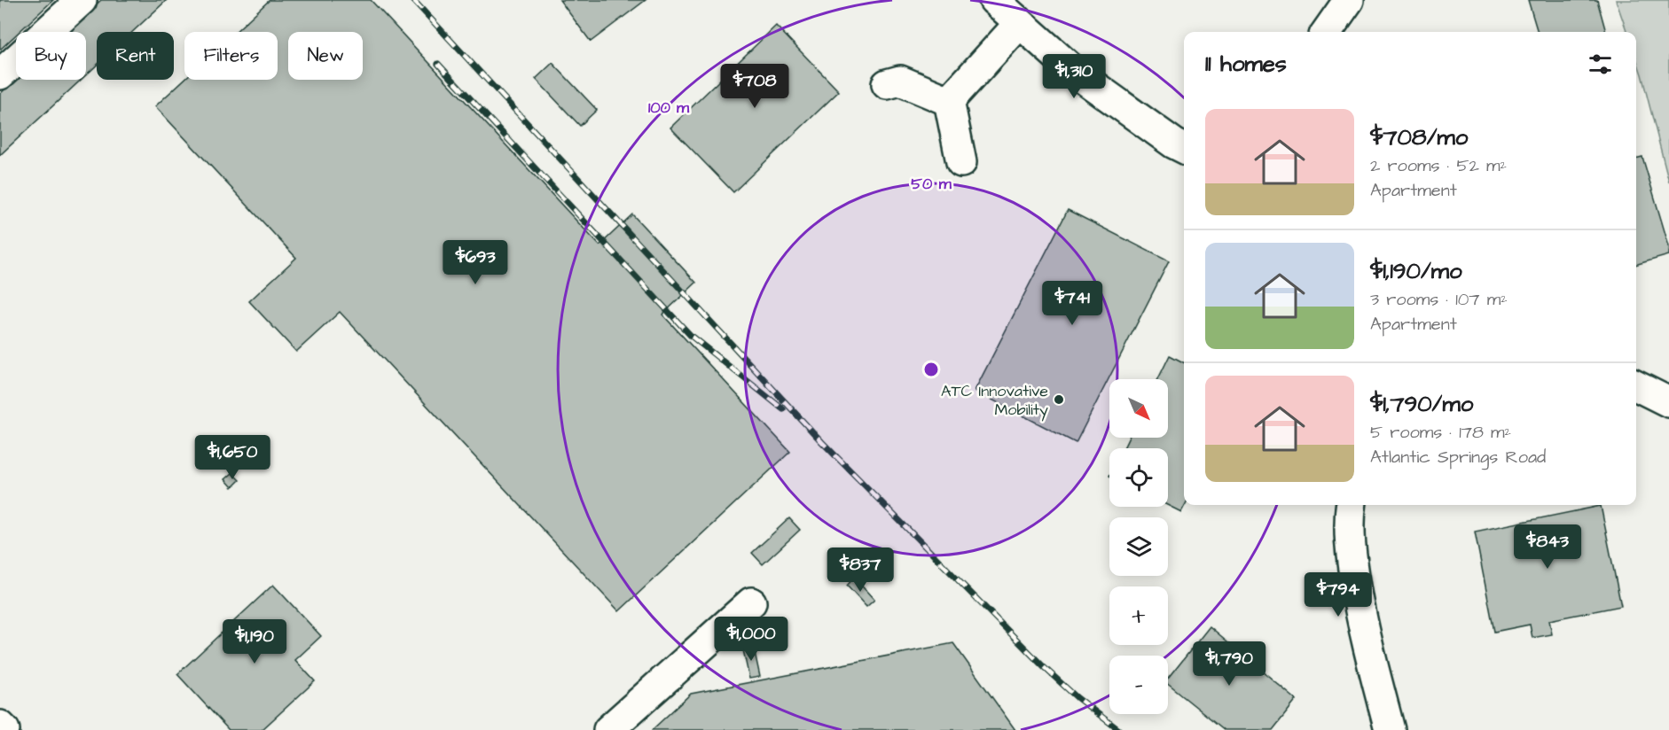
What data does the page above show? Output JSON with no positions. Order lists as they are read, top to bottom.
{
  "places": ["ATC Innovative Mobility"],
  "north": "bottom right",
  "page": {
    "chip": [
      "Buy",
      "Rent",
      "Filters",
      "New"
    ],
    "heading": "11 homes",
    "price": [
      "$1,310",
      "$708",
      "$693",
      "$741",
      "$1,650",
      "$843",
      "$837",
      "$794",
      "$1,000",
      "$1,190",
      "$1,790"
    ],
    "list": [
      {
        "name": "$708/mo",
        "note": "2 rooms · 52 m² · Apartment"
      },
      {
        "name": "$1,190/mo",
        "note": "3 rooms · 107 m² · Apartment"
      },
      {
        "name": "$1,790/mo",
        "note": "5 rooms · 178 m² · Atlantic Springs Road"
      }
    ],
    "map_buttons": ["+", "−"]
  },
  "rings": ["100 m", "50 m"]
}
